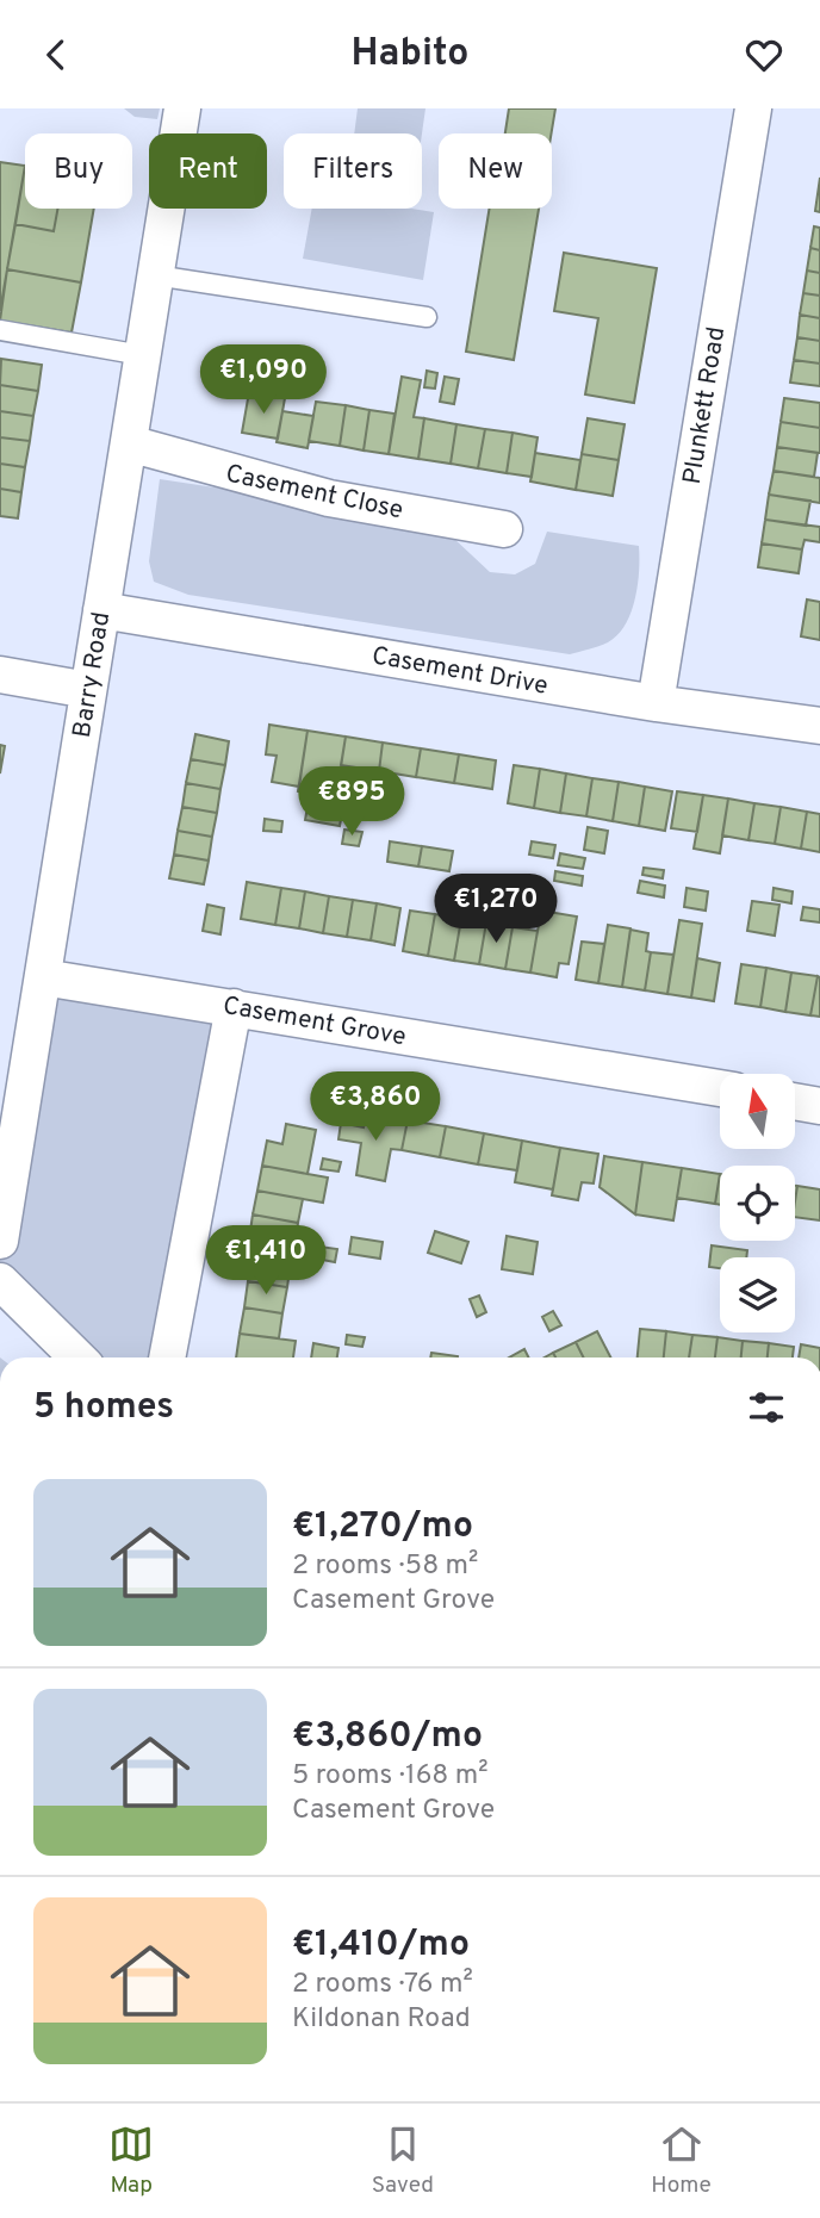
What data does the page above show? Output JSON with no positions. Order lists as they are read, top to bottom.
{
  "streets": {
    "street": [
      "Plunkett Road",
      "Casement Close",
      "Casement Drive",
      "Barry Road",
      "Casement Grove"
    ]
  },
  "crossings": [
    ["Plunkett Road", "Casement Drive"],
    ["Casement Close", "Barry Road"],
    ["Casement Drive", "Barry Road"],
    ["Barry Road", "Casement Grove"]
  ],
  "north": "top",
  "page": {
    "header": "Habito",
    "chip": [
      "Buy",
      "Rent",
      "Filters",
      "New"
    ],
    "price": [
      "€1,090",
      "€895",
      "€1,270",
      "€3,860",
      "€1,410"
    ],
    "heading": "5 homes",
    "list": [
      {
        "name": "€1,270/mo",
        "note": "2 rooms · 58 m² · Casement Grove"
      },
      {
        "name": "€3,860/mo",
        "note": "5 rooms · 168 m² · Casement Grove"
      },
      {
        "name": "€1,410/mo",
        "note": "2 rooms · 76 m² · Kildonan Road"
      }
    ],
    "tabs": ["Map", "Saved", "Home"]
  }
}
